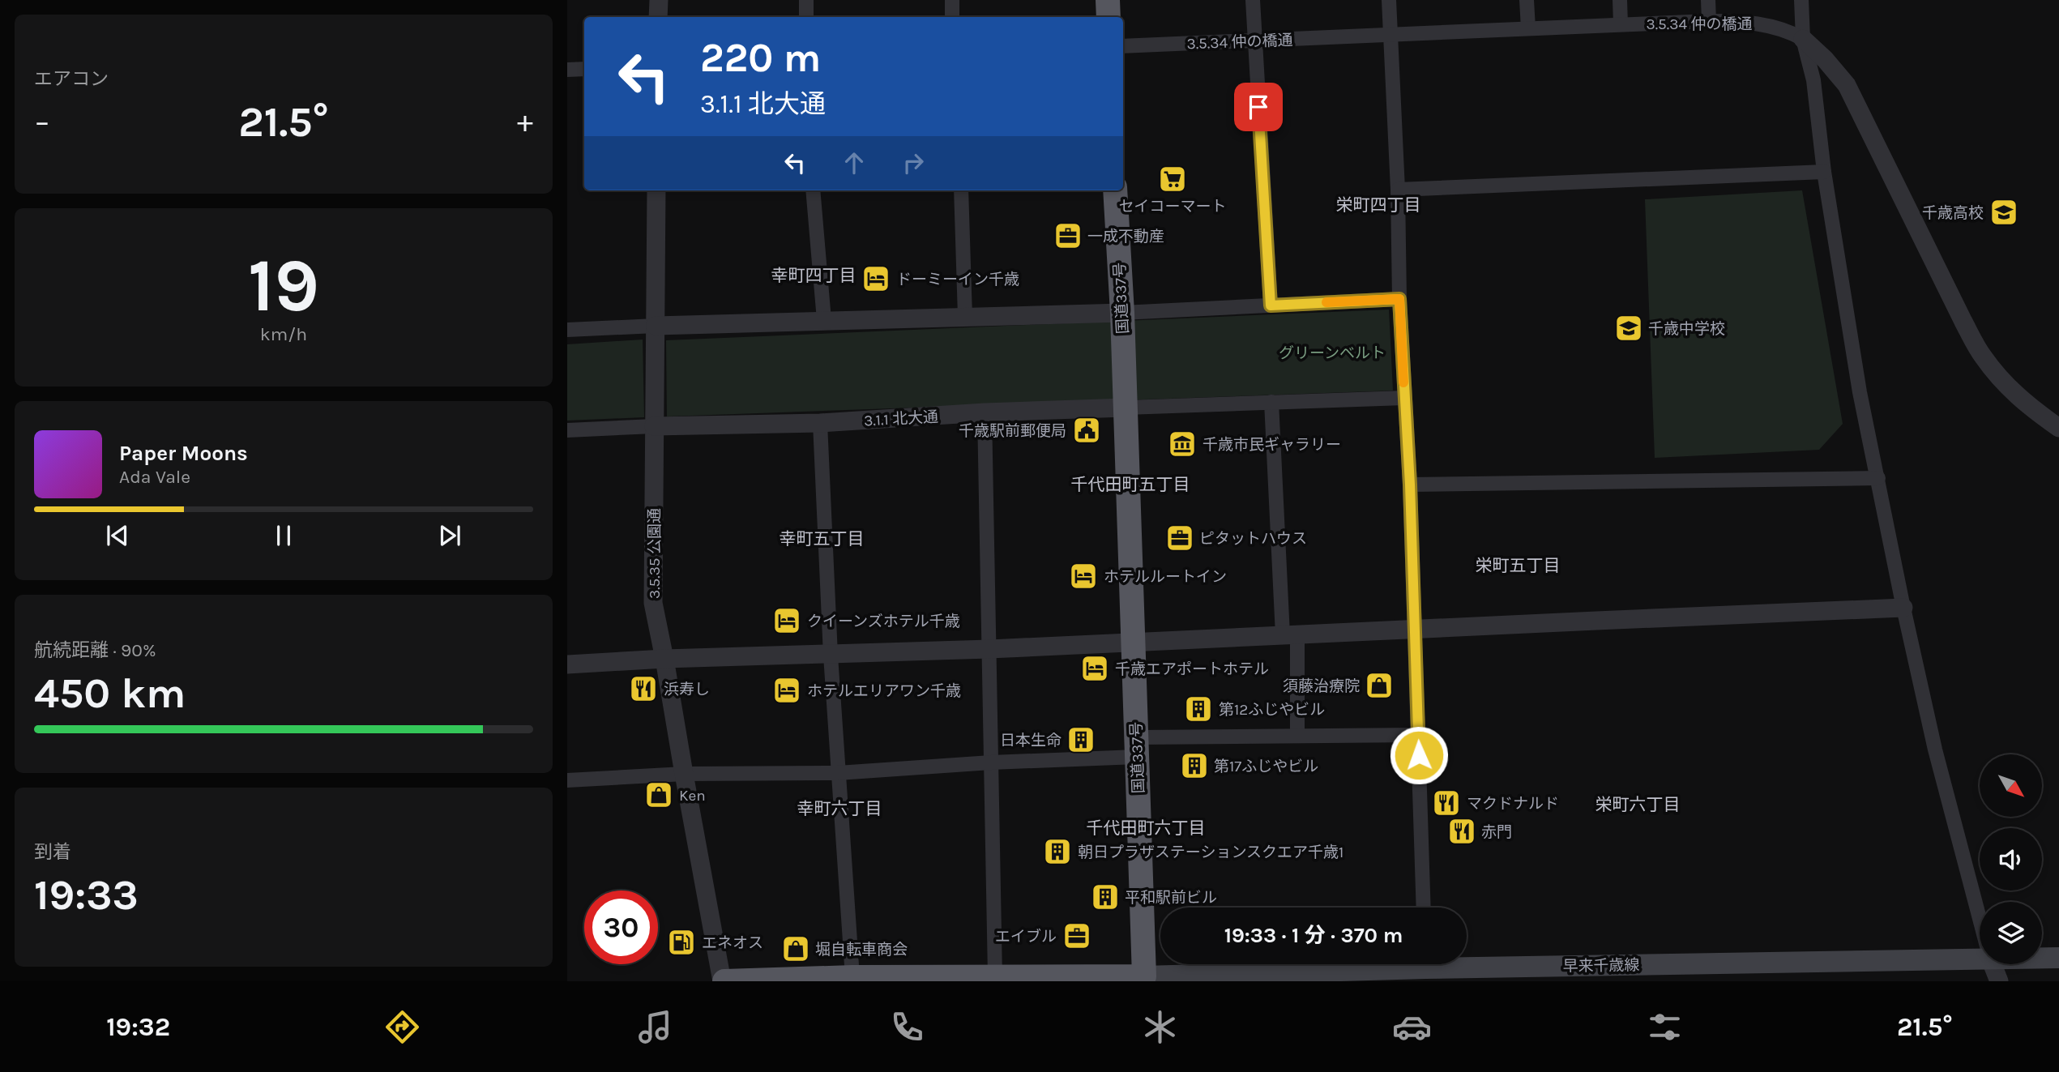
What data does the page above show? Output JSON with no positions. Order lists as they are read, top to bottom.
{
  "streets": {
    "highway": ["国道337号"],
    "main road": ["早来千歳線"],
    "street": ["3.5.34 仲の橋通", "3.1.1 北大通", "3.5.35 公園通"]
  },
  "crossings": [
    ["国道337号", "3.1.1 北大通"],
    ["国道337号", "早来千歳線"],
    ["3.1.1 北大通", "3.5.35 公園通"]
  ],
  "districts": [
    "栄町四丁目",
    "幸町四丁目",
    "千代田町五丁目",
    "幸町五丁目",
    "栄町五丁目",
    "栄町六丁目",
    "幸町六丁目",
    "千代田町六丁目"
  ],
  "parks": ["グリーンベルト"],
  "places": {
    "supermarket": ["セイコーマート"],
    "school or university": ["千歳高校", "千歳中学校"],
    "office": ["一成不動産", "ピタットハウス", "エイブル"],
    "hotel": [
      "ドーミーイン千歳",
      "ホテルルートイン",
      "クイーンズホテル千歳",
      "千歳エアポートホテル",
      "ホテルエリアワン千歳"
    ],
    "public building": ["千歳駅前郵便局"],
    "museum": ["千歳市民ギャラリー"],
    "shop": ["須藤治療院", "Ken", "堀自転車商会"],
    "restaurant": ["浜寿し", "マクドナルド", "赤門"],
    "building": [
      "第12ふじやビル",
      "日本生命",
      "第17ふじやビル",
      "朝日プラザステーションスクエア千歳1",
      "平和駅前ビル"
    ],
    "fuel station": ["エネオス"]
  },
  "north": "bottom right",
  "page": {
    "tile": [
      "エアコン",
      ["19", "km/h"],
      ["航続距離 · 90%", "450 km"],
      ["到着", "19:33"]
    ],
    "turn": ["220 m", "3.1.1 北大通"],
    "heat": ["−", "21.5°", "+"],
    "song": ["Paper Moons", "Ada Vale"],
    "limit": "30",
    "trip": "19:33 · 1 分 · 370 m",
    "tabs": ["19:32", "21.5°"]
  }
}
